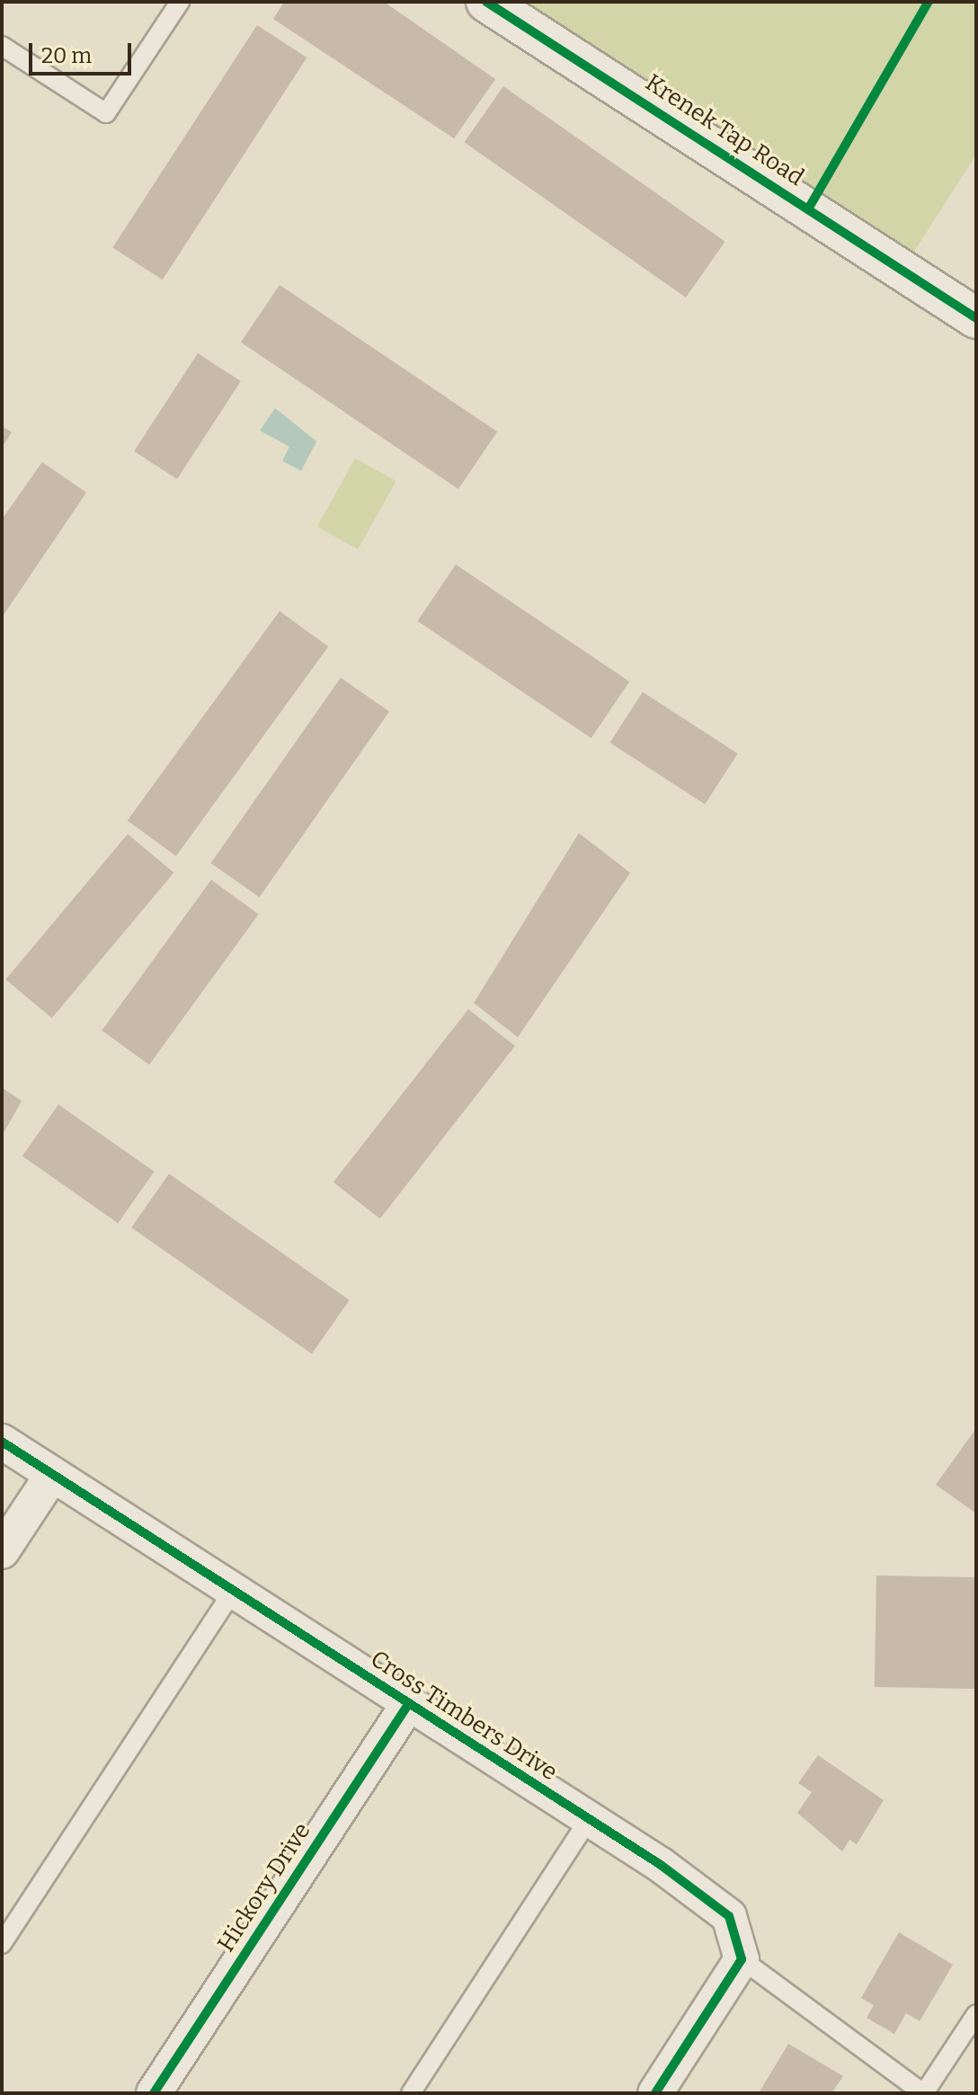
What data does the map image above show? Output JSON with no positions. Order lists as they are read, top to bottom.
{
  "streets": {
    "street": ["Krenek Tap Road", "Cross Timbers Drive", "Hickory Drive"]
  },
  "crossings": [
    ["Cross Timbers Drive", "Hickory Drive"]
  ],
  "scale_bar": "20 m"
}
